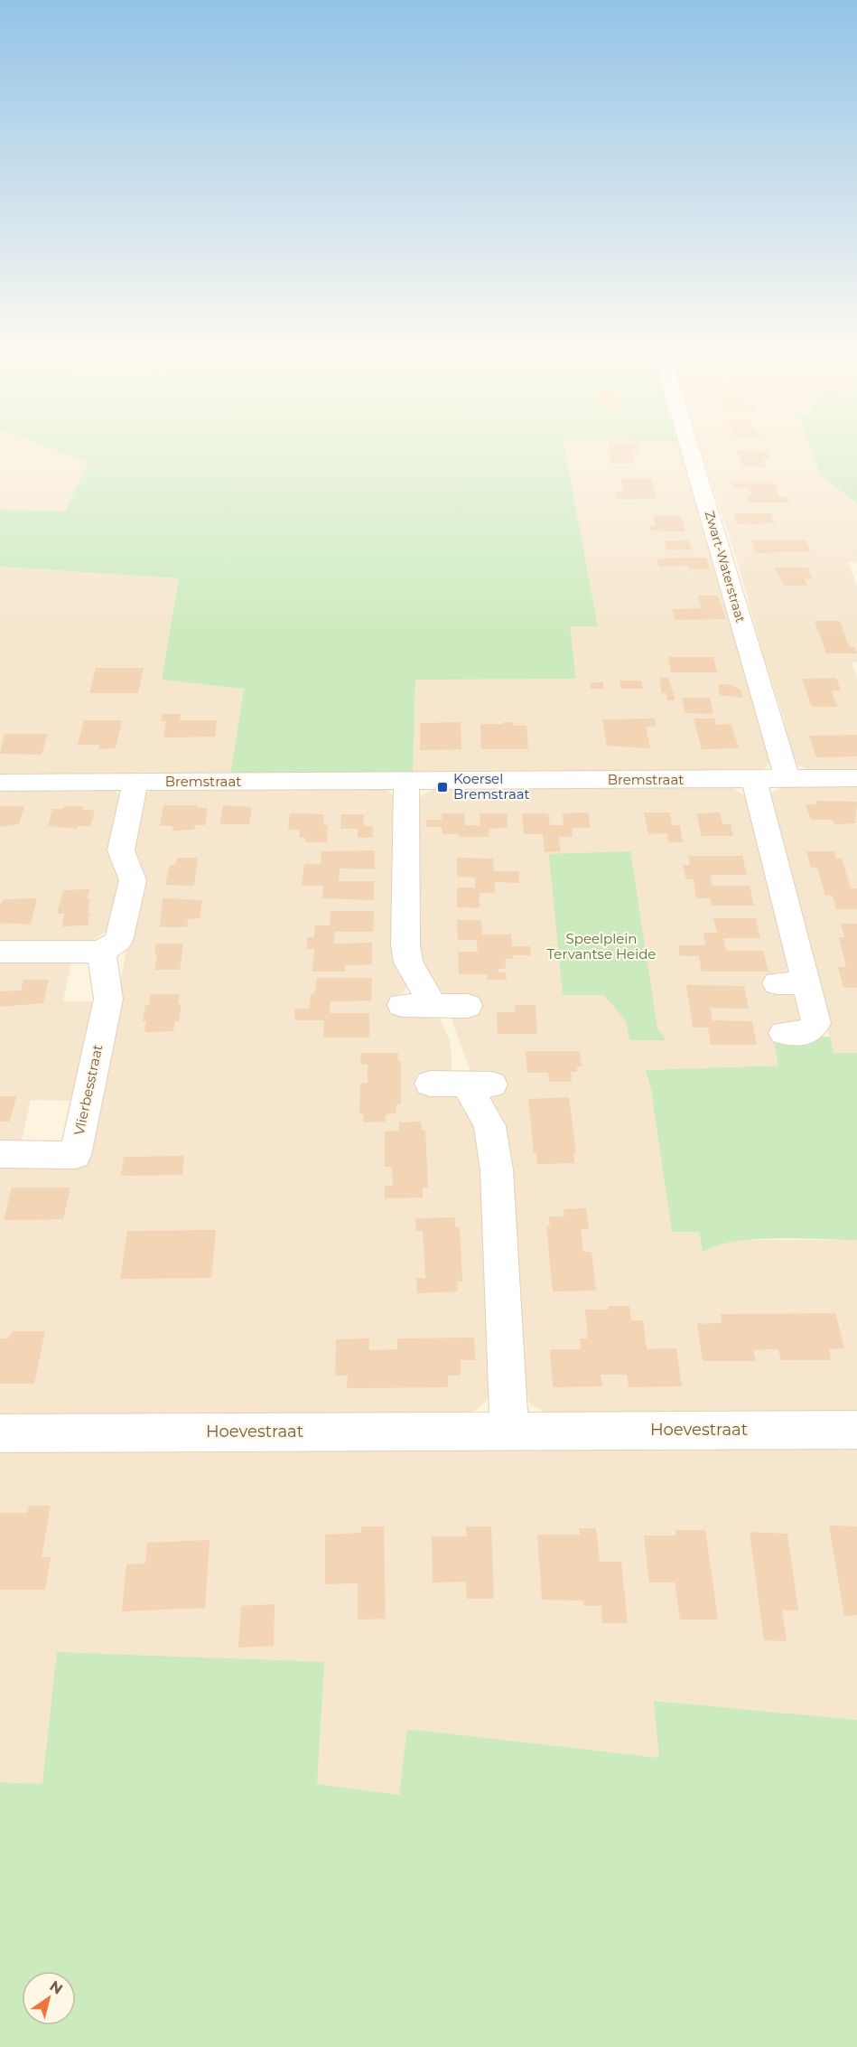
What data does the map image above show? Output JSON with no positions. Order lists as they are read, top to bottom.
{
  "streets": {
    "street": [
      "Zwart-Waterstraat",
      "Bremstraat",
      "Vlierbesstraat",
      "Hoevestraat"
    ]
  },
  "crossings": [
    ["Zwart-Waterstraat", "Bremstraat"]
  ],
  "parks": ["Speelplein Tervantse Heide"],
  "places": {
    "transit": ["Koersel Bremstraat"]
  },
  "north": "top right"
}
